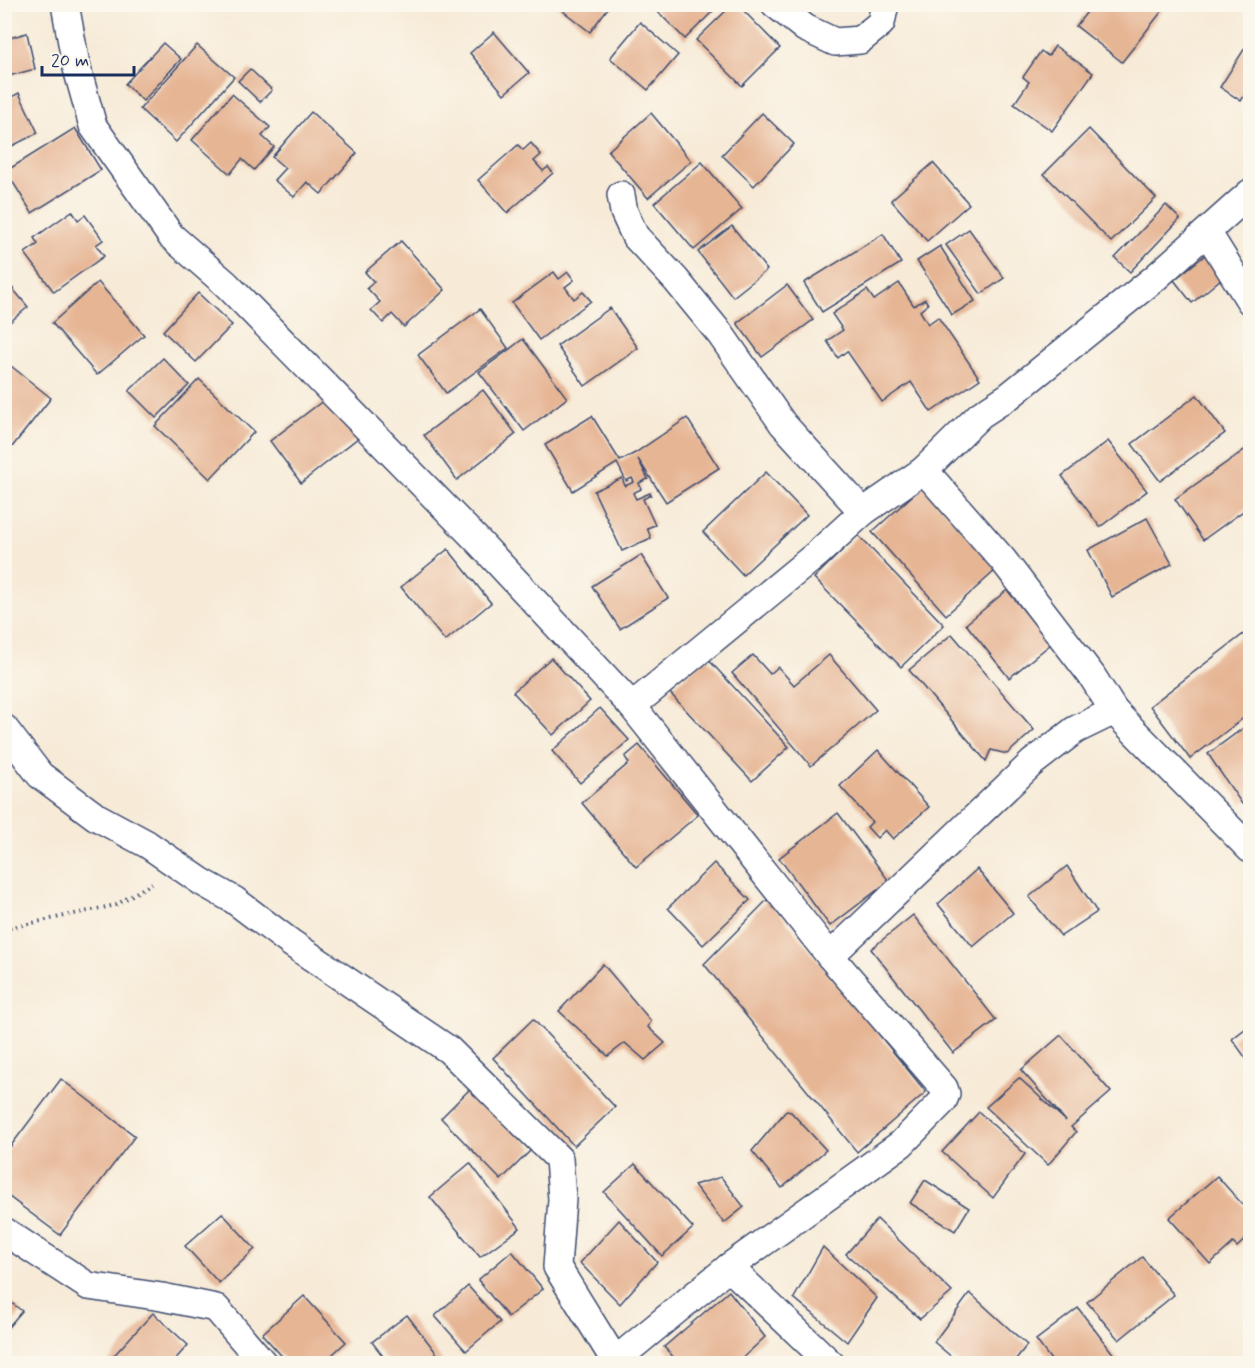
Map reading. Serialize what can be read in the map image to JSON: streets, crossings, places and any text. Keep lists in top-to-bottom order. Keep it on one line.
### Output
{"scale_bar":"20 m"}
